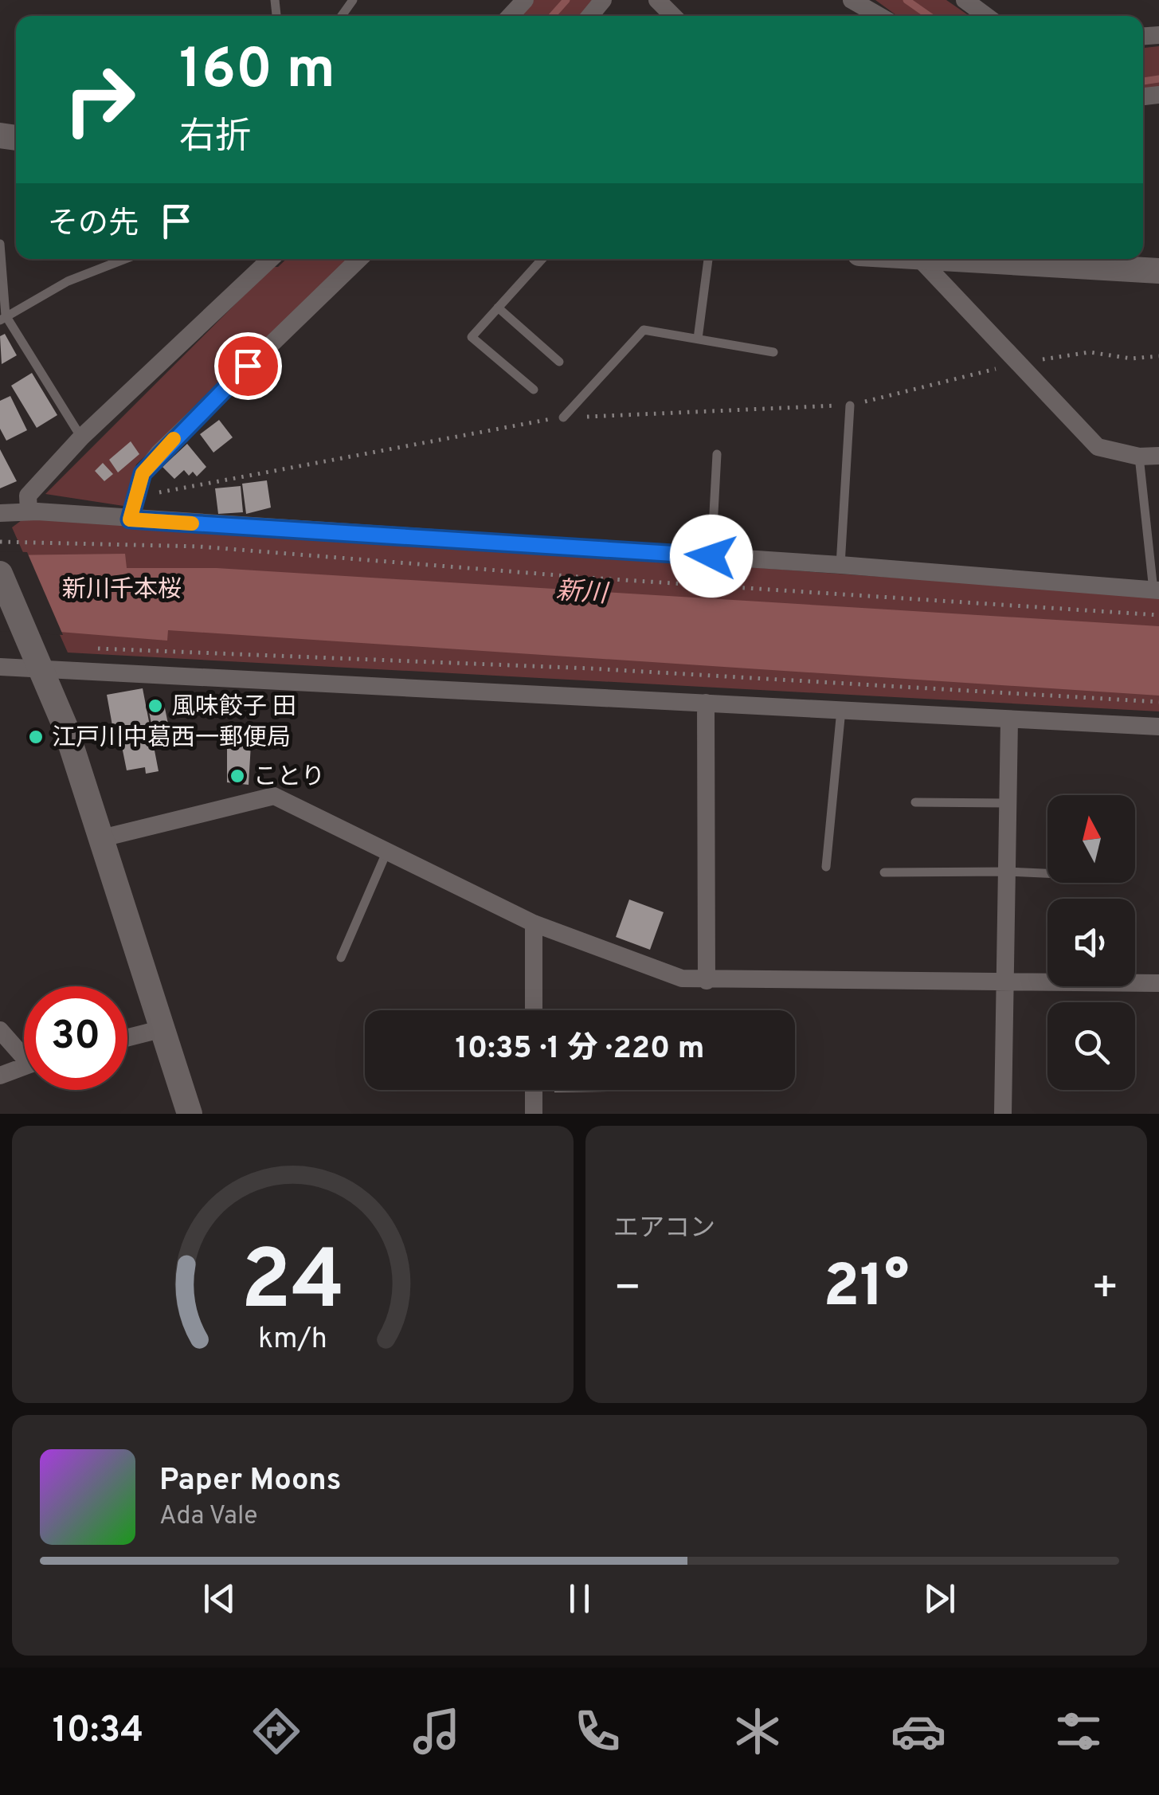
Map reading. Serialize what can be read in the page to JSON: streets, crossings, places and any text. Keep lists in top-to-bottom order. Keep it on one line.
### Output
{"water":["新川"],"parks":["新川千本桜"],"places":["風味餃子 田","江戸川中葛西一郵便局","ことり"],"north":"top","page":{"turn":["160 m","右折"],"then":"その先","limit":"30","trip":"10:35 · 1 分 · 220 m","tile":"エアコン","heat":["−","21°","+"],"song":["Paper Moons","Ada Vale"],"tabs":"10:34","gauge":["24","km/h"]}}
